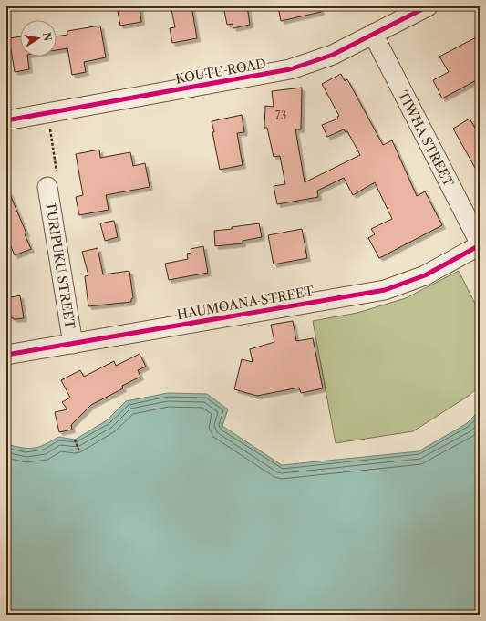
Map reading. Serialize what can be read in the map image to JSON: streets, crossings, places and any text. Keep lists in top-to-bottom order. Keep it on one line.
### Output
{"streets":{"street":["KOUTU ROAD","TIWHA STREET","TURIPUKU STREET","HAUMOANA STREET"]},"crossings":[["KOUTU ROAD","TIWHA STREET"],["TURIPUKU STREET","HAUMOANA STREET"]],"house_numbers":["73"],"north":"right"}
